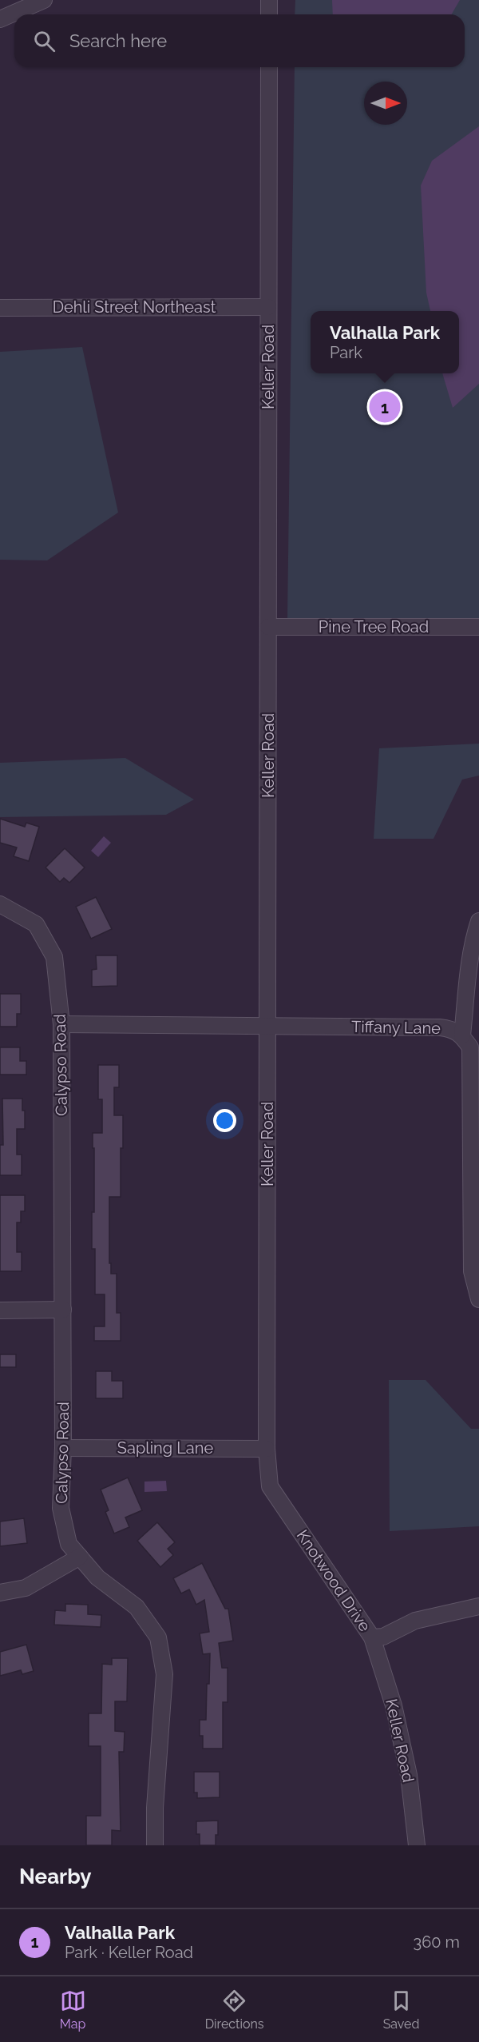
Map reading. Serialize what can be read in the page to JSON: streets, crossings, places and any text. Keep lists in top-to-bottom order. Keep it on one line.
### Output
{"streets":{"street":["Dehli Street Northeast","Keller Road","Pine Tree Road","Tiffany Lane","Calypso Road","Sapling Lane","Knotwood Drive"]},"crossings":[["Dehli Street Northeast","Keller Road"],["Keller Road","Pine Tree Road"],["Keller Road","Tiffany Lane"],["Keller Road","Sapling Lane"],["Keller Road","Knotwood Drive"],["Tiffany Lane","Calypso Road"],["Calypso Road","Sapling Lane"],["Sapling Lane","Knotwood Drive"]],"north":"right","page":{"search":"Search here","popup":["Valhalla Park","Park"],"pins":"1","heading":"Nearby","list":[{"mark":"1","name":"Valhalla Park","note":"Park · Keller Road","value":"360 m"}],"nav":["Map","Directions","Saved"]}}
